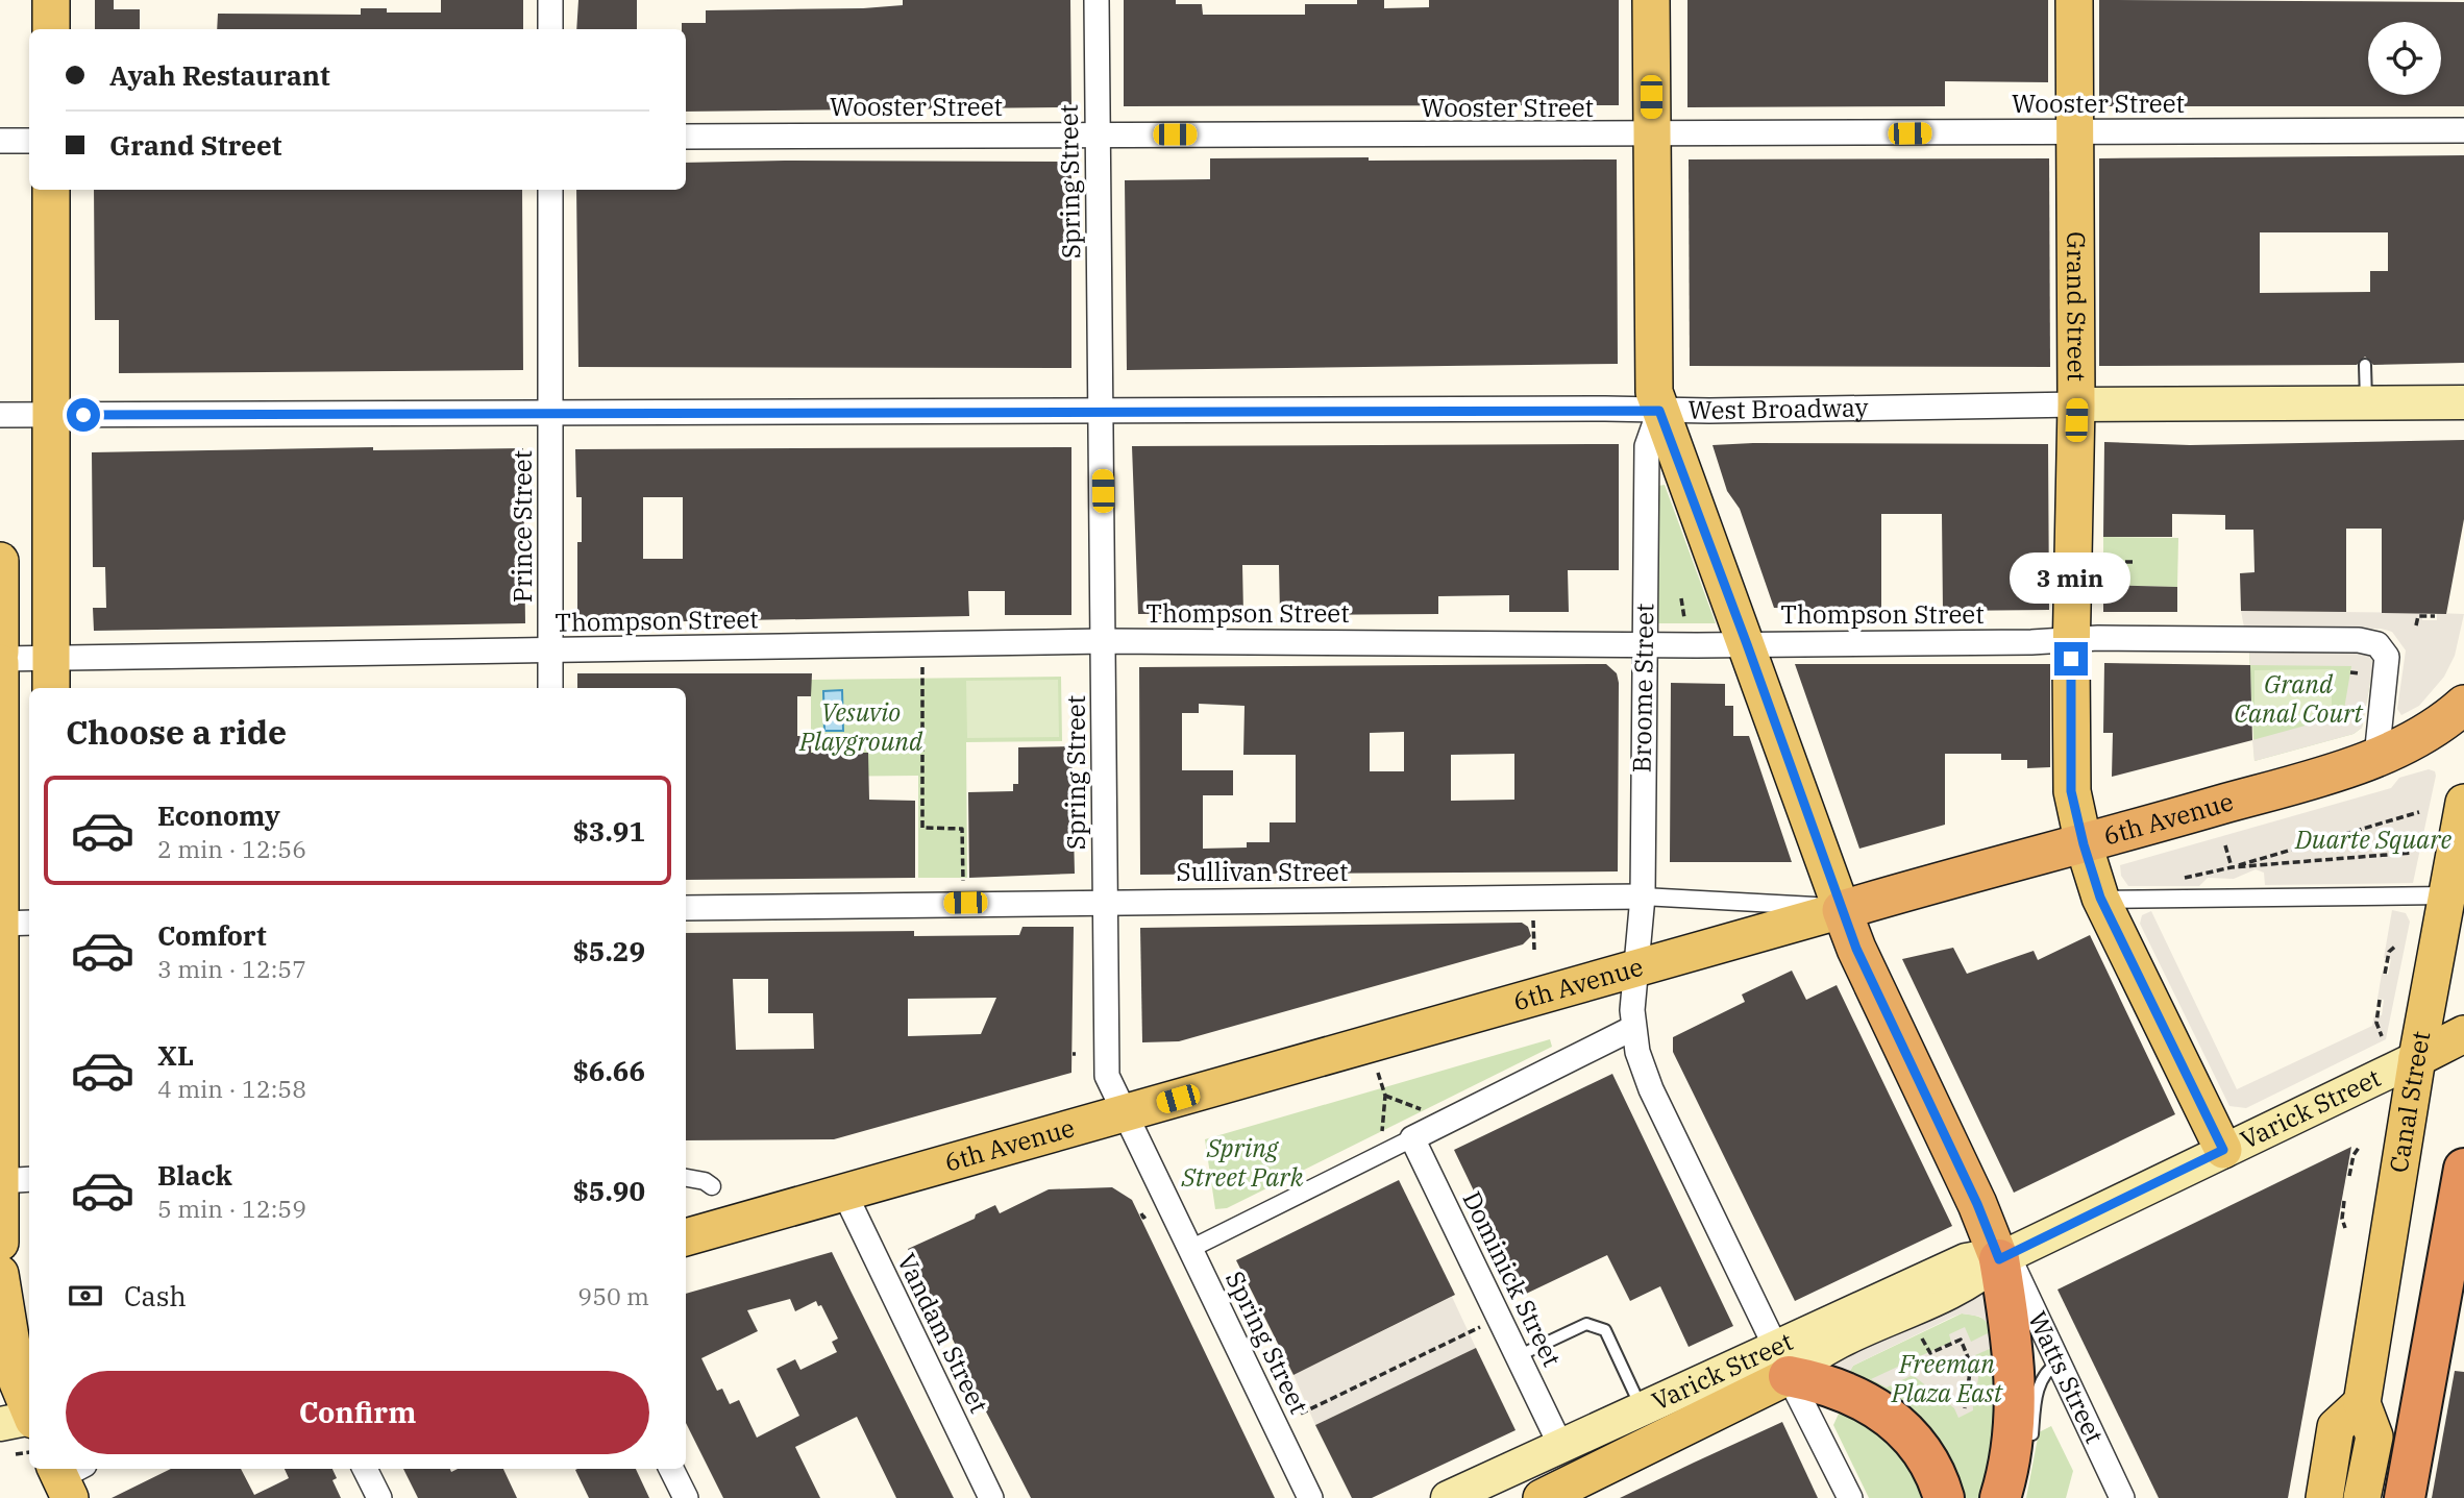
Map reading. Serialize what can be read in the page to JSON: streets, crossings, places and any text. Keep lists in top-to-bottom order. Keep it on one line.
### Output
{"streets":{"highway":["6th Avenue","Watts Street"],"main road":["Grand Street","West Broadway","Canal Street","Varick Street"],"street":["Wooster Street","Spring Street","Prince Street","Thompson Street","Broome Street","Sullivan Street","Dominick Street","Vandam Street"]},"crossings":[["Wooster Street","Spring Street"],["Wooster Street","Grand Street"],["Spring Street","West Broadway"],["Spring Street","Thompson Street"],["Spring Street","6th Avenue"],["Spring Street","Sullivan Street"],["Grand Street","West Broadway"],["Grand Street","Thompson Street"],["Grand Street","6th Avenue"],["Grand Street","Varick Street"],["West Broadway","Prince Street"],["West Broadway","Broome Street"],["West Broadway","Watts Street"],["Prince Street","Thompson Street"],["Thompson Street","Broome Street"],["Thompson Street","6th Avenue"],["Thompson Street","Watts Street"],["Broome Street","6th Avenue"],["Broome Street","Sullivan Street"],["Broome Street","Varick Street"],["Broome Street","Watts Street"],["6th Avenue","Sullivan Street"],["6th Avenue","Vandam Street"],["6th Avenue","Watts Street"],["Sullivan Street","Watts Street"],["Canal Street","Varick Street"],["Varick Street","Dominick Street"],["Varick Street","Watts Street"]],"parks":["Grand Canal Court","Vesuvio Playground","Duarte Square","Spring Street Park","Freeman Plaza East"],"page":{"banner":["Ayah Restaurant","Grand Street"],"bubble":"3 min","heading":"Choose a ride","list":[{"name":"Economy","note":"2 min · 12:56","value":"$3.91"},{"name":"Comfort","note":"3 min · 12:57","value":"$5.29"},{"name":"XL","note":"4 min · 12:58","value":"$6.66"},{"name":"Black","note":"5 min · 12:59","value":"$5.90"}],"pay":["Cash","950 m"],"buttons":"Confirm"}}
